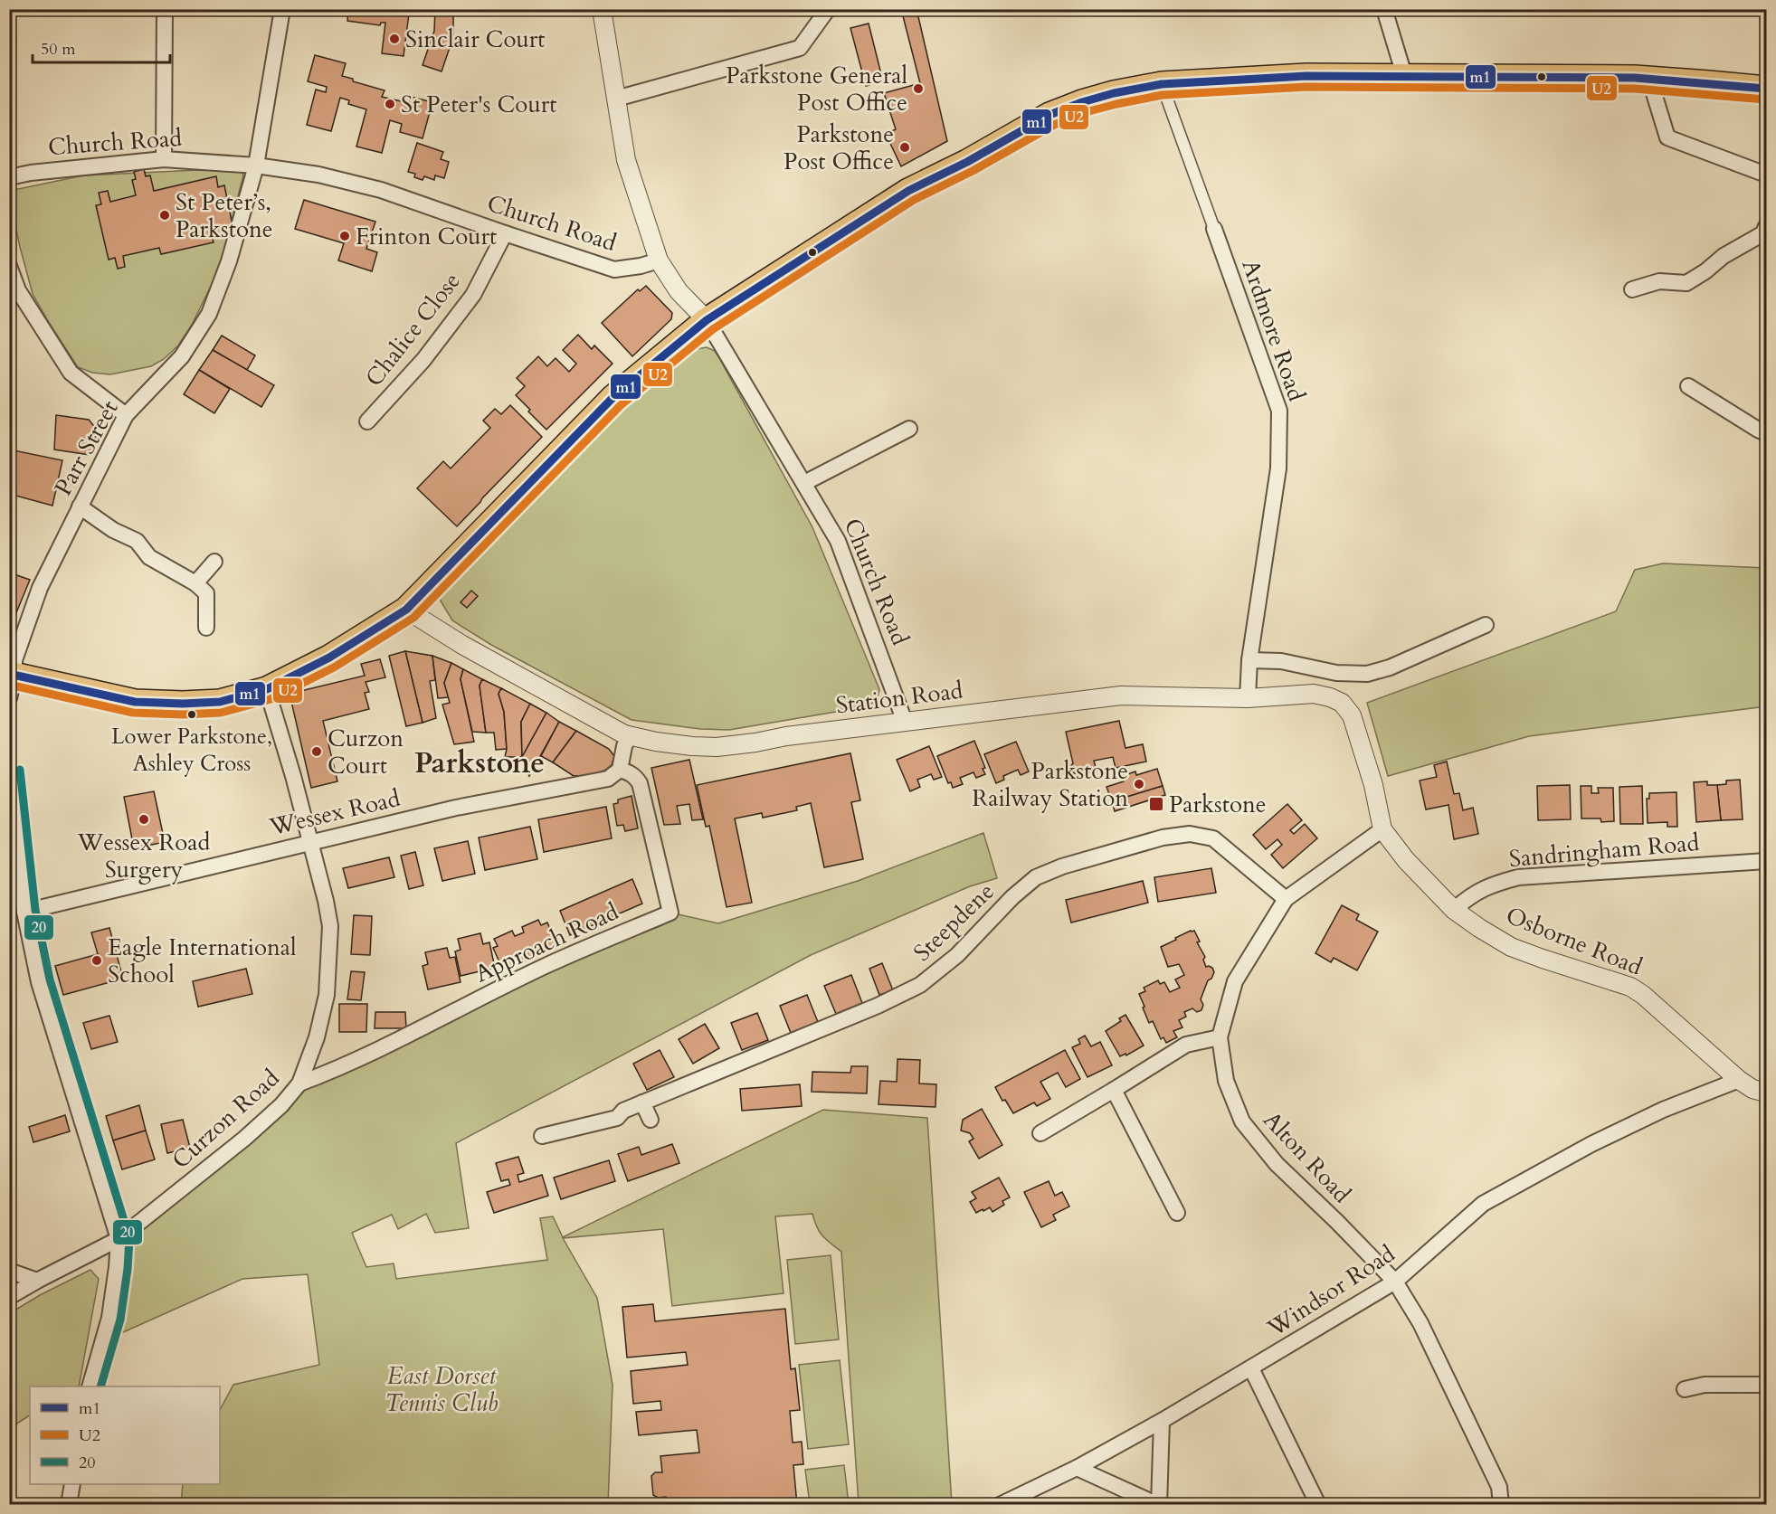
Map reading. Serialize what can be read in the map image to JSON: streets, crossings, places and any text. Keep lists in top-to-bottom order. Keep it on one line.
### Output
{"streets":{"street":["Church Road","Chalice Close","Ardmore Road","Parr Street","Station Road","Wessex Road","Sandringham Road","Steepdene","Osborne Road","Approach Road","Curzon Road","Alton Road","Windsor Road"]},"crossings":[["Church Road","Chalice Close"],["Church Road","Parr Street"],["Church Road","Station Road"],["Ardmore Road","Station Road"],["Station Road","Osborne Road"],["Wessex Road","Approach Road"],["Wessex Road","Curzon Road"],["Sandringham Road","Osborne Road"],["Steepdene","Alton Road"],["Osborne Road","Alton Road"],["Osborne Road","Windsor Road"],["Approach Road","Curzon Road"],["Alton Road","Windsor Road"]],"districts":["Parkstone"],"parks":["East Dorset Tennis Club"],"places":{"other":["Sinclair Court","Parkstone General Post Office","St Peter's Court","Parkstone Post Office","St Peter’s, Parkstone","Frinton Court","Lower Parkstone, Ashley Cross","Curzon Court","Parkstone Railway Station","Wessex Road Surgery","Eagle International School"],"transit":["Parkstone"]},"lines":["transit line m1","transit line U2","transit line 20"],"legend":["m1","U2","20"],"scale_bar":"50 m"}
